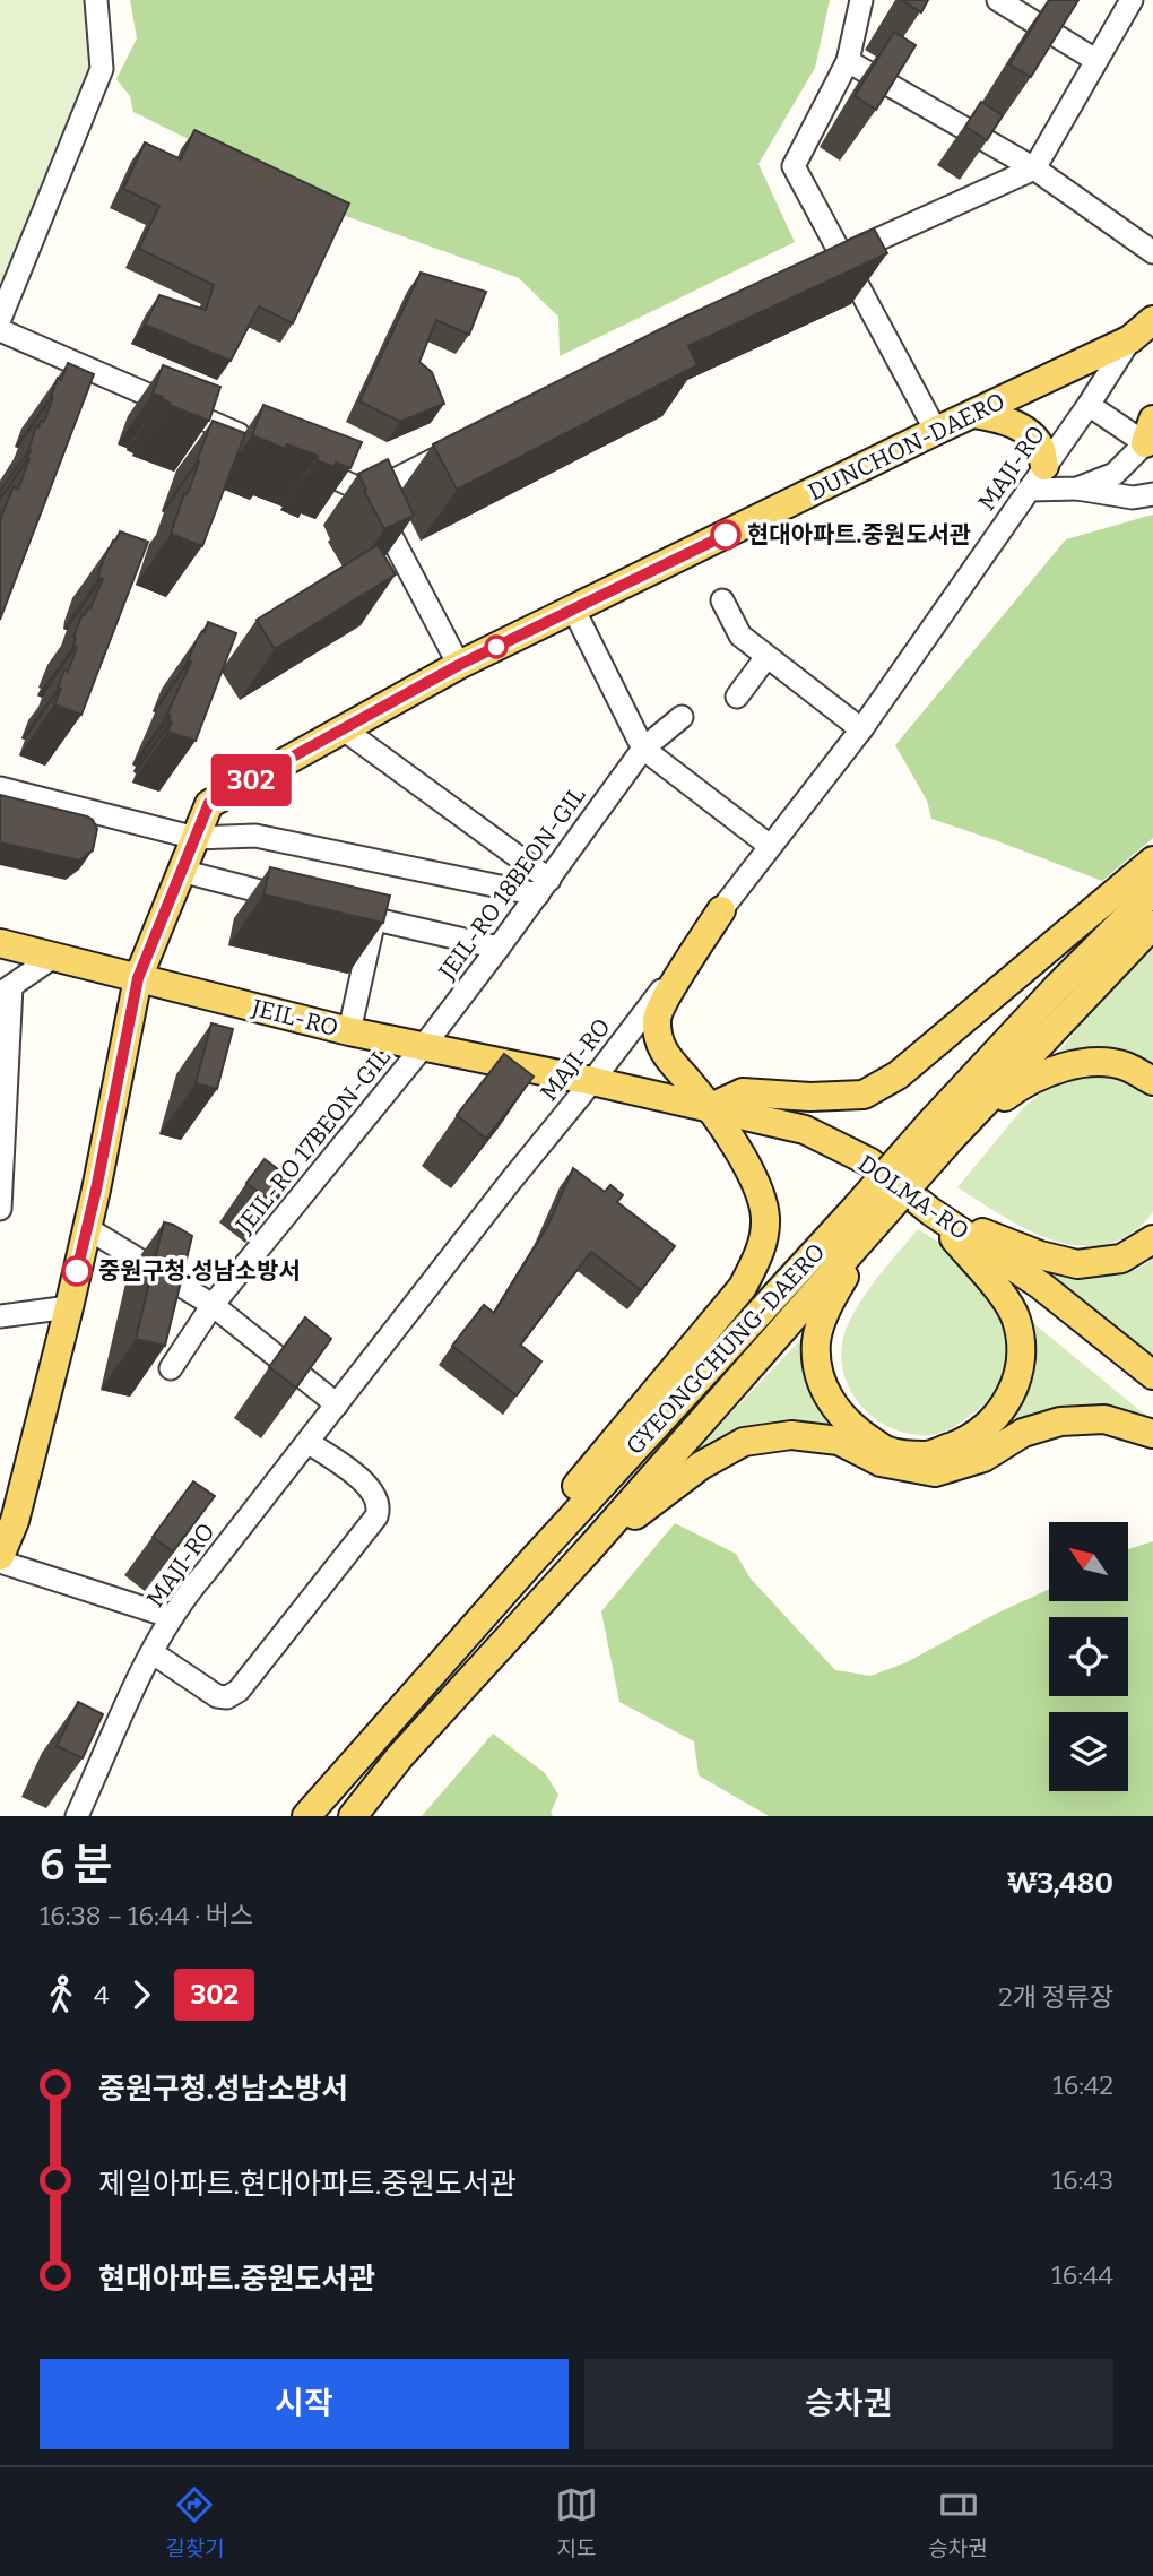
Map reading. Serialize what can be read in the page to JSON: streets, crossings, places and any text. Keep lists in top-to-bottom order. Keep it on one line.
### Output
{"streets":{"main road":["DUNCHON-DAERO","JEIL-RO","DOLMA-RO","GYEONGCHUNG-DAERO"],"street":["MAJI-RO","JEIL-RO 18BEON-GIL","JEIL-RO 17BEON-GIL"]},"crossings":[["DUNCHON-DAERO","MAJI-RO"],["DUNCHON-DAERO","JEIL-RO"],["MAJI-RO","JEIL-RO"],["MAJI-RO","DOLMA-RO"],["JEIL-RO 18BEON-GIL","JEIL-RO"],["JEIL-RO 18BEON-GIL","JEIL-RO 17BEON-GIL"],["JEIL-RO","JEIL-RO 17BEON-GIL"],["JEIL-RO","DOLMA-RO"]],"places":["현대아파트.중원도서관","중원구청.성남소방서"],"lines":["bus line 302"],"north":"top left","page":{"on_map":"302","heading":["6 분","16:38 – 16:44 · 버스","₩3,480"],"legs":["4","302","2개 정류장"],"list":[{"name":"중원구청.성남소방서","value":"16:42"},{"name":"제일아파트.현대아파트.중원도서관","value":"16:43"},{"name":"현대아파트.중원도서관","value":"16:44"}],"buttons":["시작","승차권"],"tabs":["길찾기","지도","승차권"]}}
